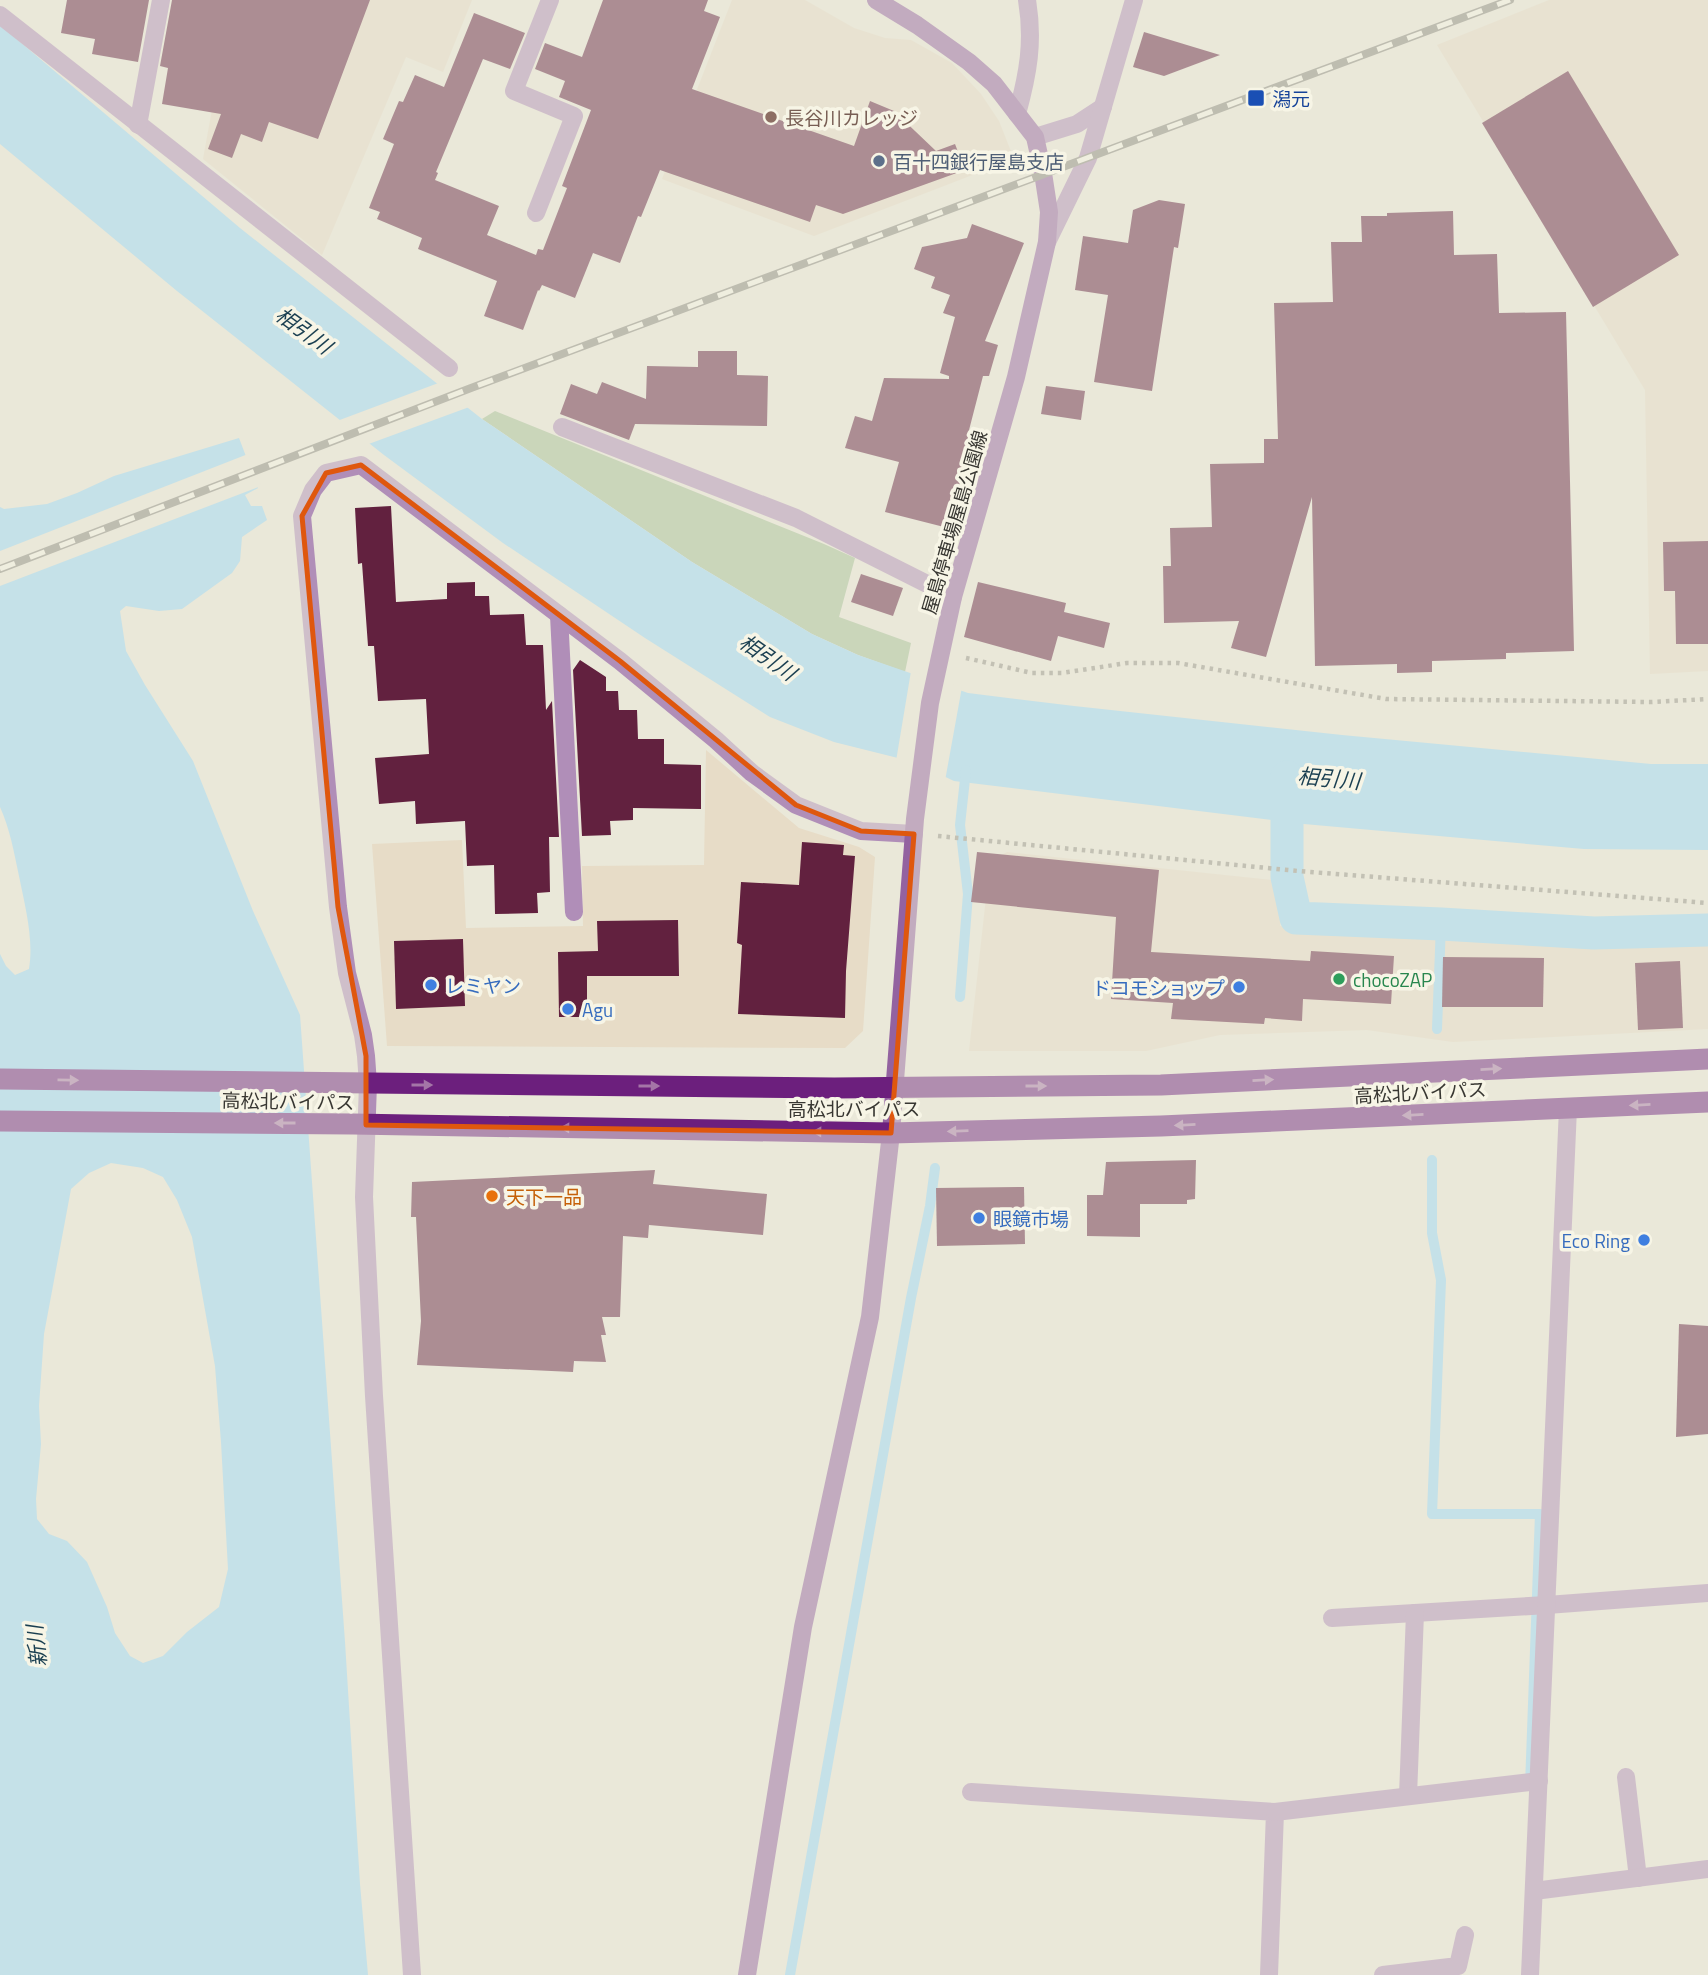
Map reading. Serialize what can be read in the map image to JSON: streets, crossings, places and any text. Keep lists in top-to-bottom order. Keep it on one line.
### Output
{"streets":{"highway":["高松北バイパス"],"main road":["屋島停車場屋島公園線"]},"crossings":[["屋島停車場屋島公園線","高松北バイパス"]],"water":["相引川","新川"],"places":{"transit":["潟元"],"other":["長谷川カレッジ","百十四銀行屋島支店","chocoZAP","レミヤン","ドコモショップ","Agu","天下一品","眼鏡市場","Eco Ring"]}}
